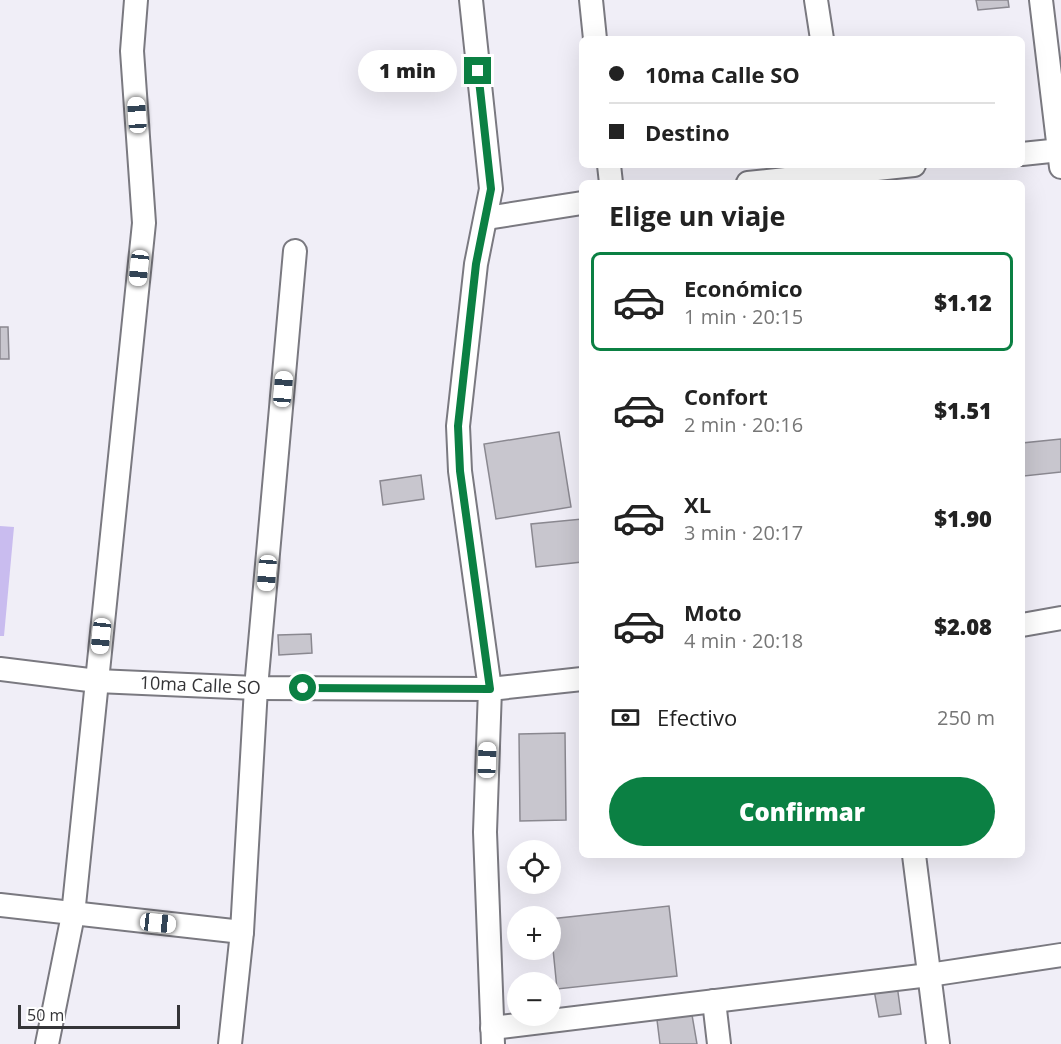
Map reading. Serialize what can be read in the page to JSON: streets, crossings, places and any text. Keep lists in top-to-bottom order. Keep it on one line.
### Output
{"streets":{"street":["10ma Calle SO"]},"scale_bar":"50 m","page":{"banner":["10ma Calle SO","Destino"],"bubble":"1 min","heading":"Elige un viaje","list":[{"name":"Económico","note":"1 min · 20:15","value":"$1.12"},{"name":"Confort","note":"2 min · 20:16","value":"$1.51"},{"name":"XL","note":"3 min · 20:17","value":"$1.90"},{"name":"Moto","note":"4 min · 20:18","value":"$2.08"}],"pay":["Efectivo","250 m"],"buttons":"Confirmar","map_buttons":["+","−"],"scale":"50 m"}}
